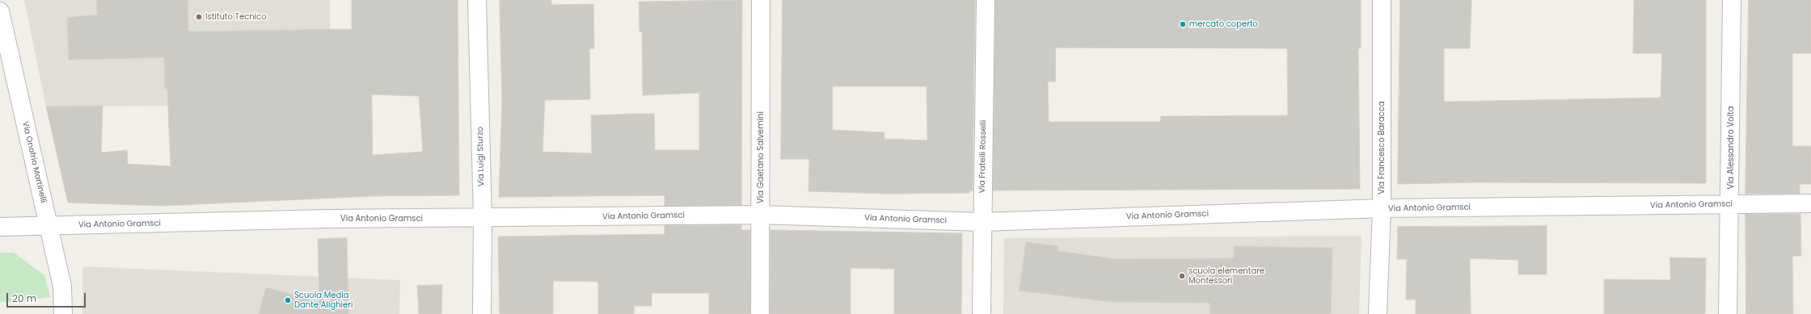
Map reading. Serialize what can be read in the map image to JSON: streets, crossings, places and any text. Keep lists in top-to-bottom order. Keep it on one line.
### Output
{"streets":{"street":["Via Francesco Baracca","Via Alessandro Volta","Via Luigi Sturzo","Via Fratelli Rosselli","Via Gaetano Salvemini","Via Onofrio Martinelli","Via Antonio Gramsci"]},"crossings":[["Via Francesco Baracca","Via Antonio Gramsci"],["Via Alessandro Volta","Via Antonio Gramsci"],["Via Luigi Sturzo","Via Antonio Gramsci"],["Via Fratelli Rosselli","Via Antonio Gramsci"],["Via Gaetano Salvemini","Via Antonio Gramsci"],["Via Onofrio Martinelli","Via Antonio Gramsci"]],"places":["Istituto Tecnico","mercato coperto","scuola elementare Montessori","Scuola Media Dante Alighieri"],"scale_bar":"20 m"}
